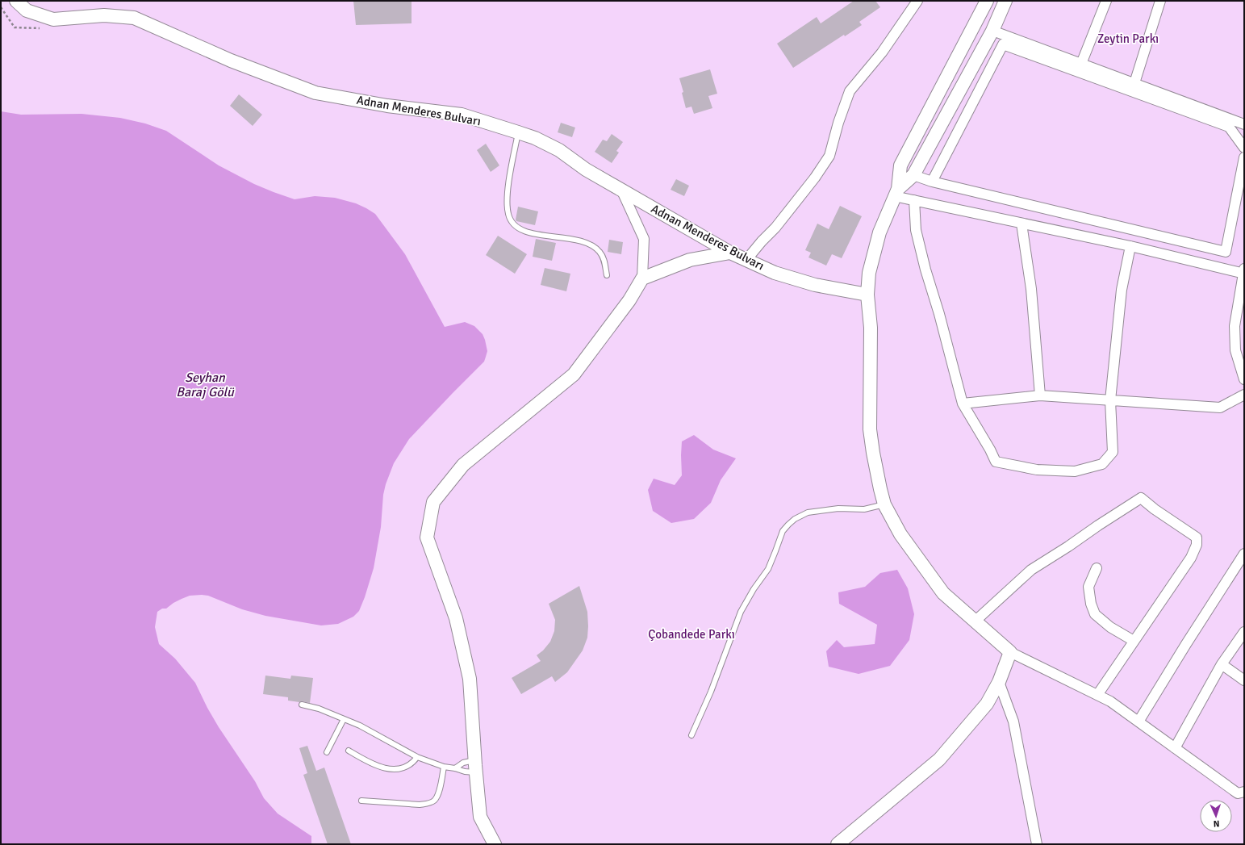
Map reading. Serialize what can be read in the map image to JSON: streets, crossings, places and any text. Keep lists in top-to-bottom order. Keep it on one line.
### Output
{"streets":{"main road":["Adnan Menderes Bulvarı"]},"water":["Seyhan Baraj Gölü"],"parks":["Zeytin Parkı","Çobandede Parkı"],"north":"bottom"}
